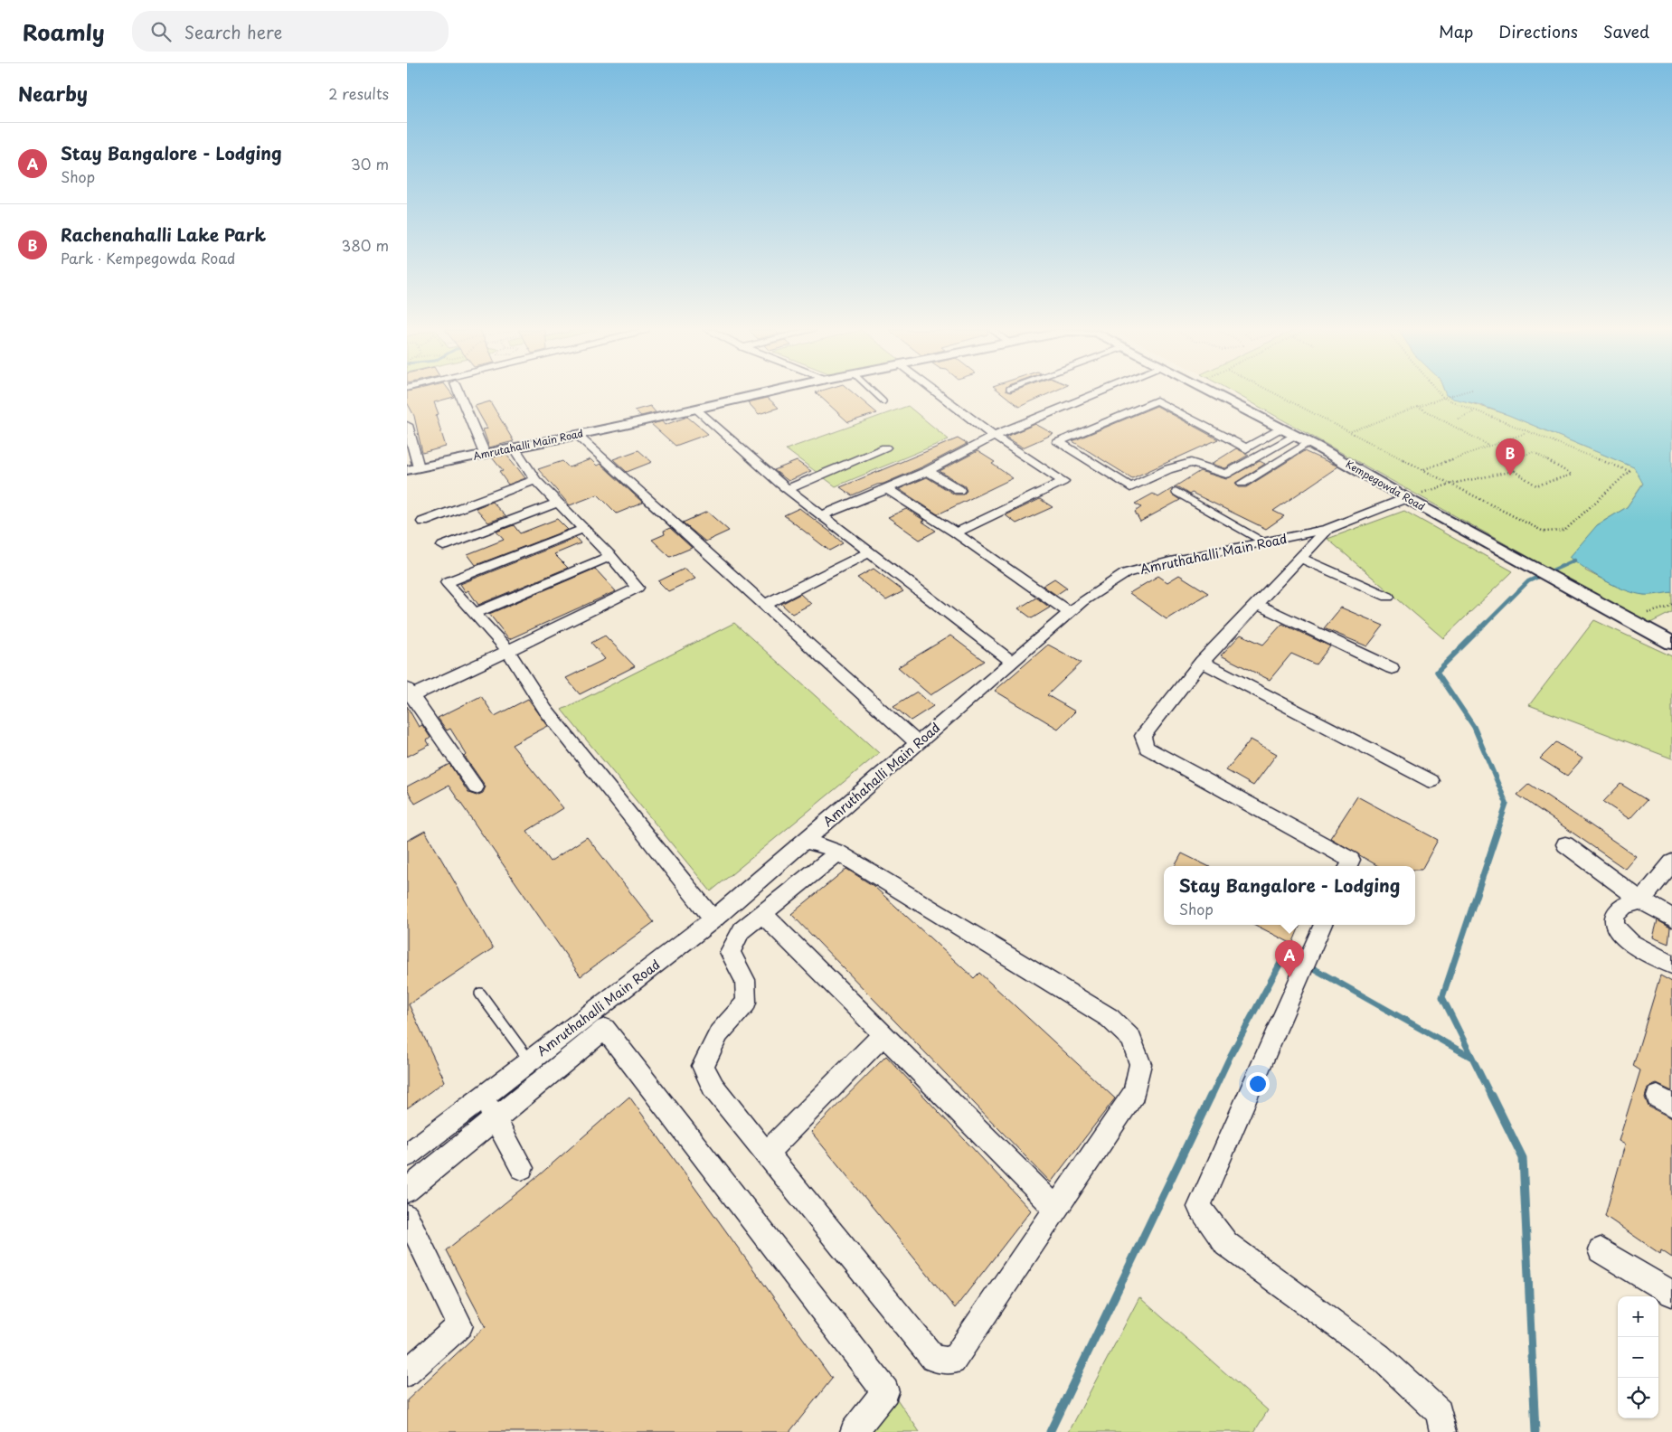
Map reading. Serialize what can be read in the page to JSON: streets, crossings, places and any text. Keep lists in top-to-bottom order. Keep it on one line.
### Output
{"streets":{"street":["Amrutahalli Main Road","Kempegowda Road","Amruthahalli Main Road"]},"crossings":[["Kempegowda Road","Amruthahalli Main Road"]],"page":{"header":"Roamly","search":"Search here","nav":["Map","Directions","Saved"],"heading":["Nearby","2 results"],"list":[{"mark":"A","name":"Stay Bangalore - Lodging","note":"Shop","value":"30 m"},{"mark":"B","name":"Rachenahalli Lake Park","note":"Park · Kempegowda Road","value":"380 m"}],"pins":["B","A"],"popup":["Stay Bangalore - Lodging","Shop"],"map_buttons":["+","−"]}}
